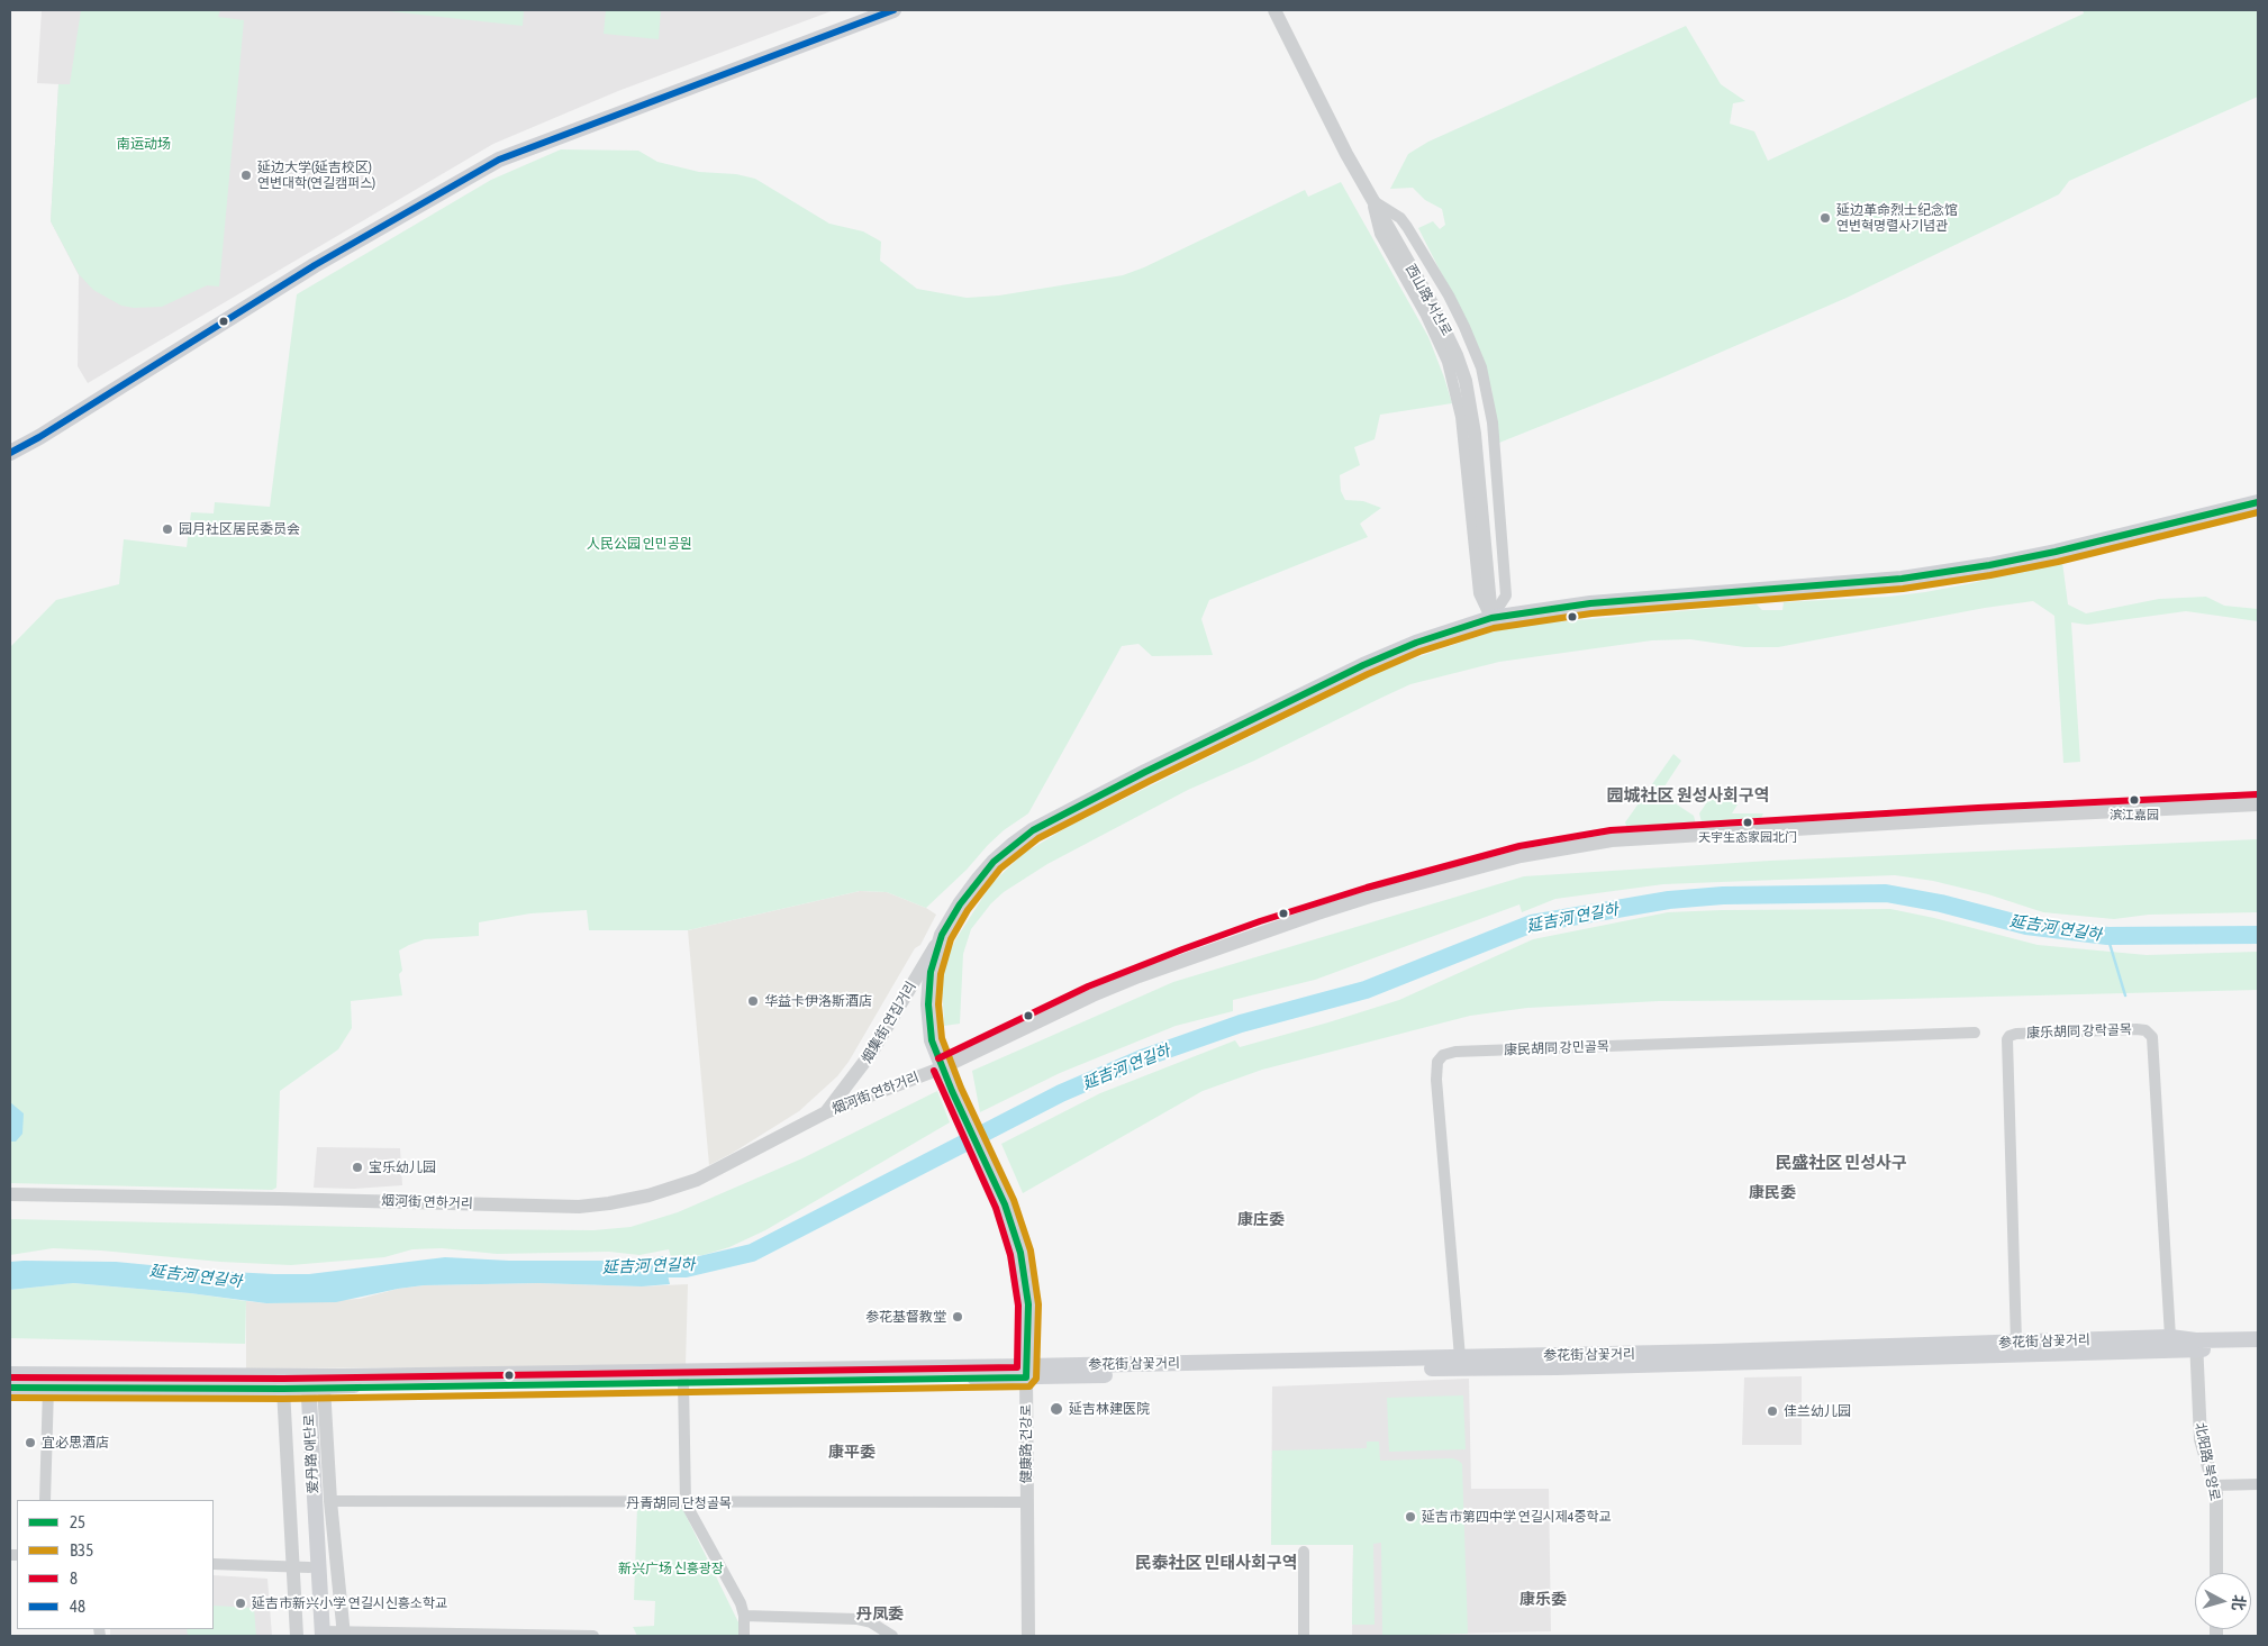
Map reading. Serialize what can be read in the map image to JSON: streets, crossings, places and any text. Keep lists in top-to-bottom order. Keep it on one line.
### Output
{"streets":{"main road":["烟集街 연집거리","参花街 삼꽃거리","健康路 건강로","爱丹路 애단로"],"street":["西山路 서산로","康乐胡同 강락골목","康民胡同 강민골목","烟河街 연하거리","北阳路 북양로","丹青胡同 단청골목"]},"crossings":[["西山路 서산로","烟集街 연집거리"],["烟集街 연집거리","烟河街 연하거리"],["烟集街 연집거리","健康路 건강로"],["康乐胡同 강락골목","参花街 삼꽃거리"],["康民胡同 강민골목","参花街 삼꽃거리"],["烟河街 연하거리","健康路 건강로"],["参花街 삼꽃거리","健康路 건강로"],["参花街 삼꽃거리","爱丹路 애단로"],["参花街 삼꽃거리","北阳路 북양로"],["健康路 건강로","丹青胡同 단청골목"],["爱丹路 애단로","丹青胡同 단청골목"]],"districts":["园城社区 원성사회구역","民盛社区 민성사구","康民委","康庄委","康平委","民泰社区 민태사회구역","康乐委","丹凤委"],"water":["延吉河 연길하"],"parks":["南运动场","人民公园 인민공원","新兴广场 신흥광장"],"places":["延边大学(延吉校区) 연변대학(연길캠퍼스)","延边革命烈士纪念馆 연변혁명렬사기념관","园月社区居民委员会","滨江嘉园","天宇生态家园北门","华益卡伊洛斯酒店","宝乐幼儿园","参花基督教堂","延吉林建医院","佳兰幼儿园","宜必思酒店","延吉市第四中学 연길시제4중학교","延吉市新兴小学 연길시신흥소학교"],"lines":["transit line 48","transit line 25","transit line B35","transit line 8"],"legend":["25","B35","8","48"],"north":"right"}
